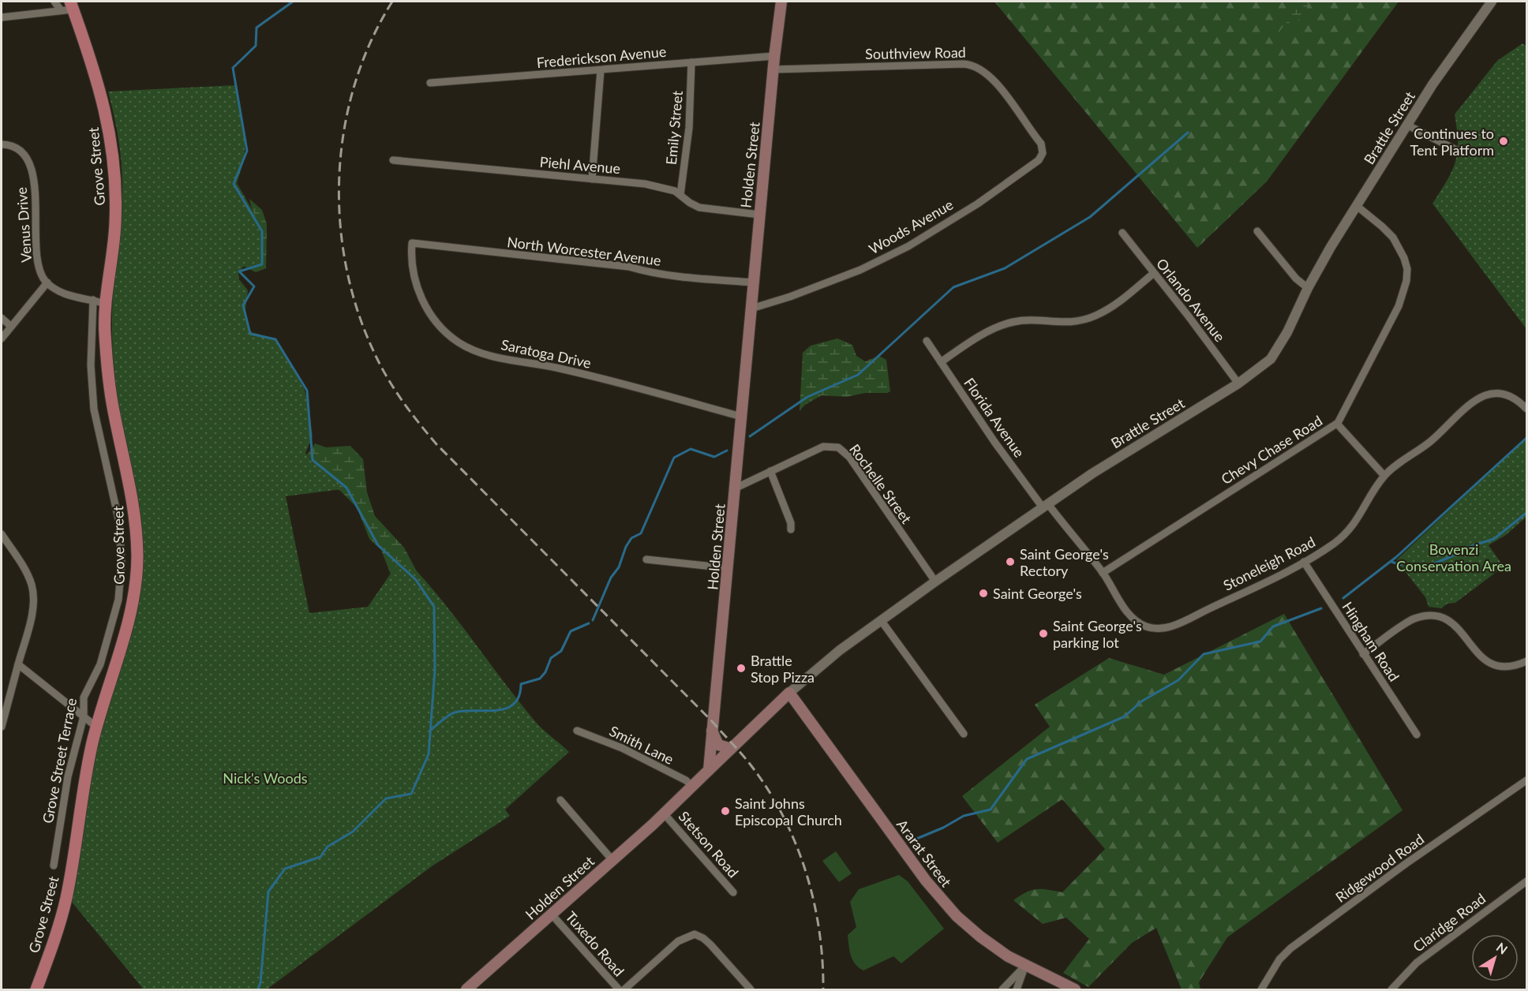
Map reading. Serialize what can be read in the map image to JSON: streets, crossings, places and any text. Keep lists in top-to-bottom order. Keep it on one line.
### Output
{"streets":{"main road":["Brattle Street","Holden Street","Grove Street","Ararat Street"],"street":["Southview Road","Frederickson Avenue","Emily Street","Piehl Avenue","Venus Drive","Woods Avenue","North Worcester Avenue","Orlando Avenue","Saratoga Drive","Florida Avenue","Chevy Chase Road","Rochelle Street","Stoneleigh Road","Hingham Road","Smith Lane","Grove Street Terrace","Stetson Road","Ridgewood Road","Claridge Road","Tuxedo Road"]},"crossings":[["Southview Road","Holden Street"],["Southview Road","Woods Avenue"],["Frederickson Avenue","Emily Street"],["Frederickson Avenue","Holden Street"],["Emily Street","Piehl Avenue"],["Brattle Street","Holden Street"],["Brattle Street","Orlando Avenue"],["Brattle Street","Florida Avenue"],["Brattle Street","Chevy Chase Road"],["Brattle Street","Rochelle Street"],["Brattle Street","Stoneleigh Road"],["Brattle Street","Ararat Street"],["Piehl Avenue","Holden Street"],["Holden Street","Woods Avenue"],["Holden Street","North Worcester Avenue"],["Holden Street","Saratoga Drive"],["Holden Street","Rochelle Street"],["Holden Street","Smith Lane"],["Holden Street","Stetson Road"],["Holden Street","Tuxedo Road"],["North Worcester Avenue","Saratoga Drive"],["Florida Avenue","Stoneleigh Road"],["Chevy Chase Road","Stoneleigh Road"],["Stoneleigh Road","Hingham Road"]],"parks":["Bovenzi Conservation Area","Nick's Woods"],"places":["Continues to Tent Platform","Saint George's Rectory","Saint George's","Saint George's parking lot","Brattle Stop Pizza","Saint Johns Episcopal Church"],"north":"top right"}
